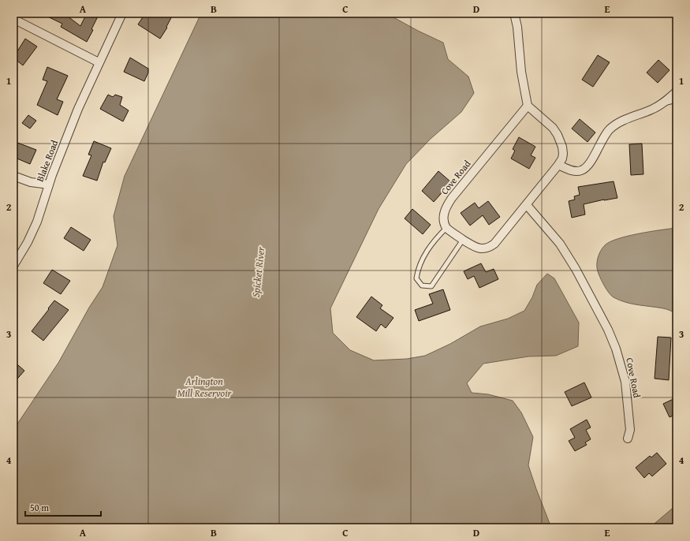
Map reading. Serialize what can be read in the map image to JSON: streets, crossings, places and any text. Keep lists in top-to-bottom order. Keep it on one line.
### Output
{"streets":{"street":["Blake Road","Cove Road"]},"water":["Spicket River","Arlington Mill Reservoir"],"scale_bar":"50 m","grid":{"columns":["A","B","C","D","E"],"rows":["1","2","3","4"]}}
